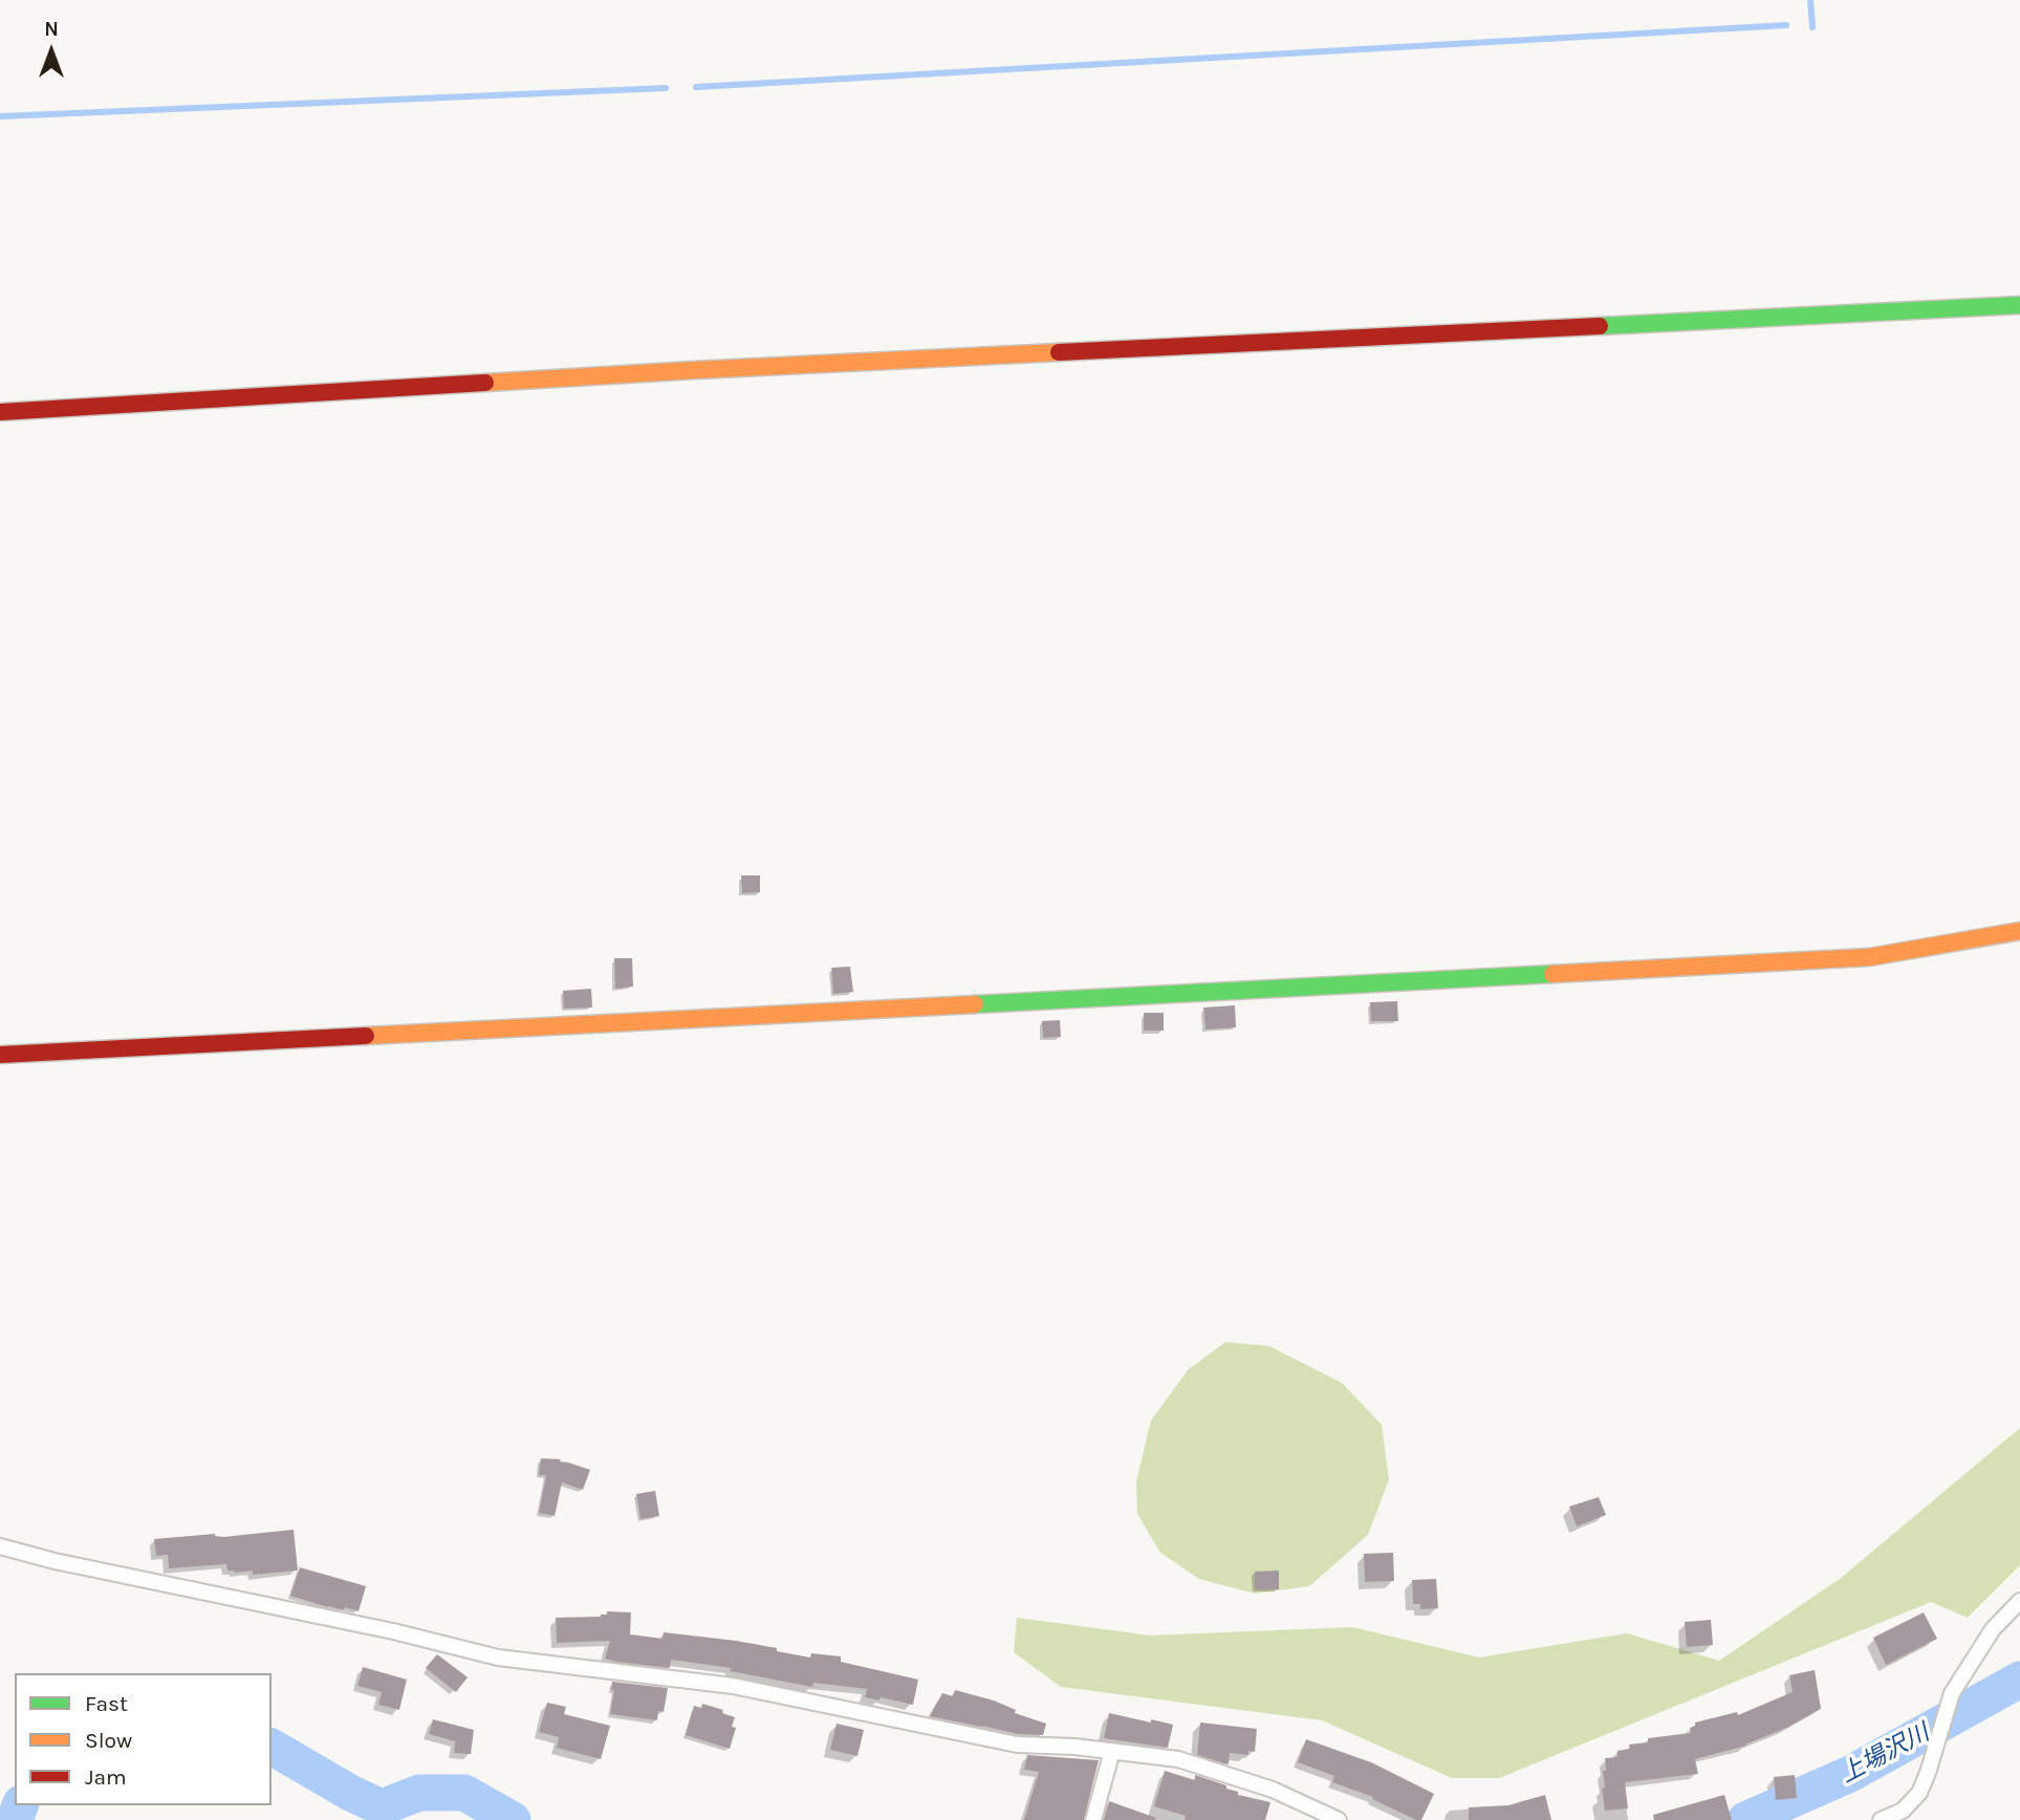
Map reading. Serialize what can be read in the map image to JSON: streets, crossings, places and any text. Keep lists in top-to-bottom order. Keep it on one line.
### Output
{"water":["上場沢川"],"legend":["Fast","Slow","Jam"],"north":"top"}
